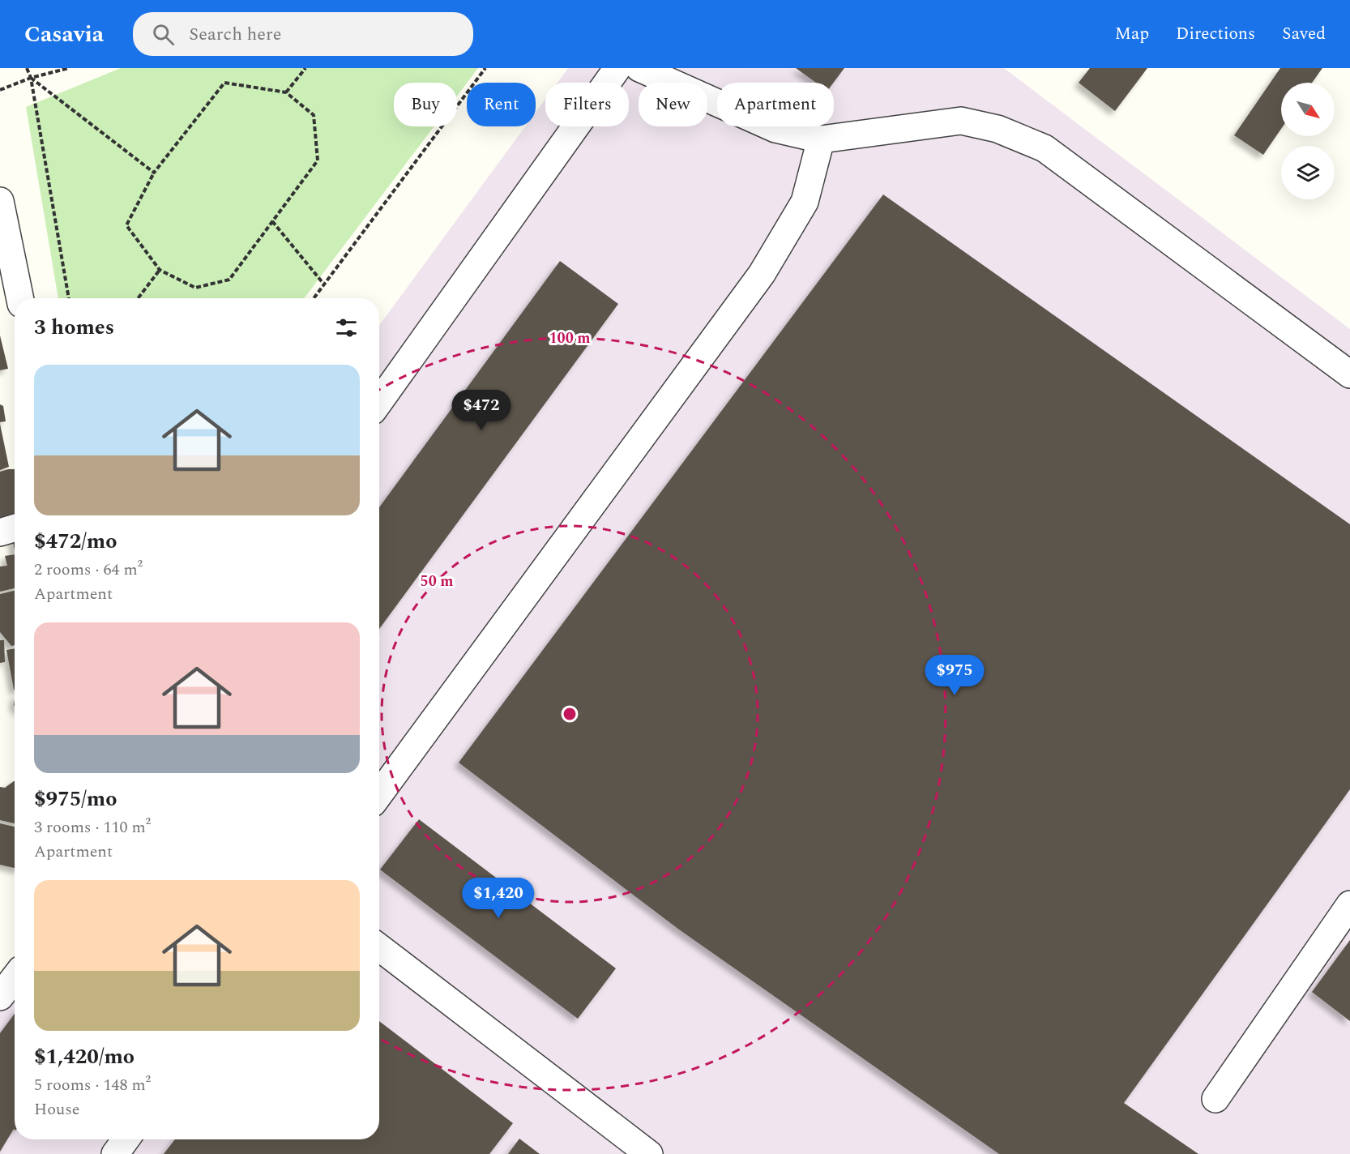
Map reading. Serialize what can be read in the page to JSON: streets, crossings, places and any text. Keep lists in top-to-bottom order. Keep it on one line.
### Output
{"north":"bottom right","page":{"header":"Casavia","search":"Search here","nav":["Map","Directions","Saved"],"chip":["Buy","Rent","Filters","New","Apartment"],"heading":"3 homes","list":[{"name":"$472/mo","note":"2 rooms · 64 m² · Apartment"},{"name":"$975/mo","note":"3 rooms · 110 m² · Apartment"},{"name":"$1,420/mo","note":"5 rooms · 148 m² · House"}],"price":["$472","$975","$1,420"]},"rings":["100 m","50 m"]}
